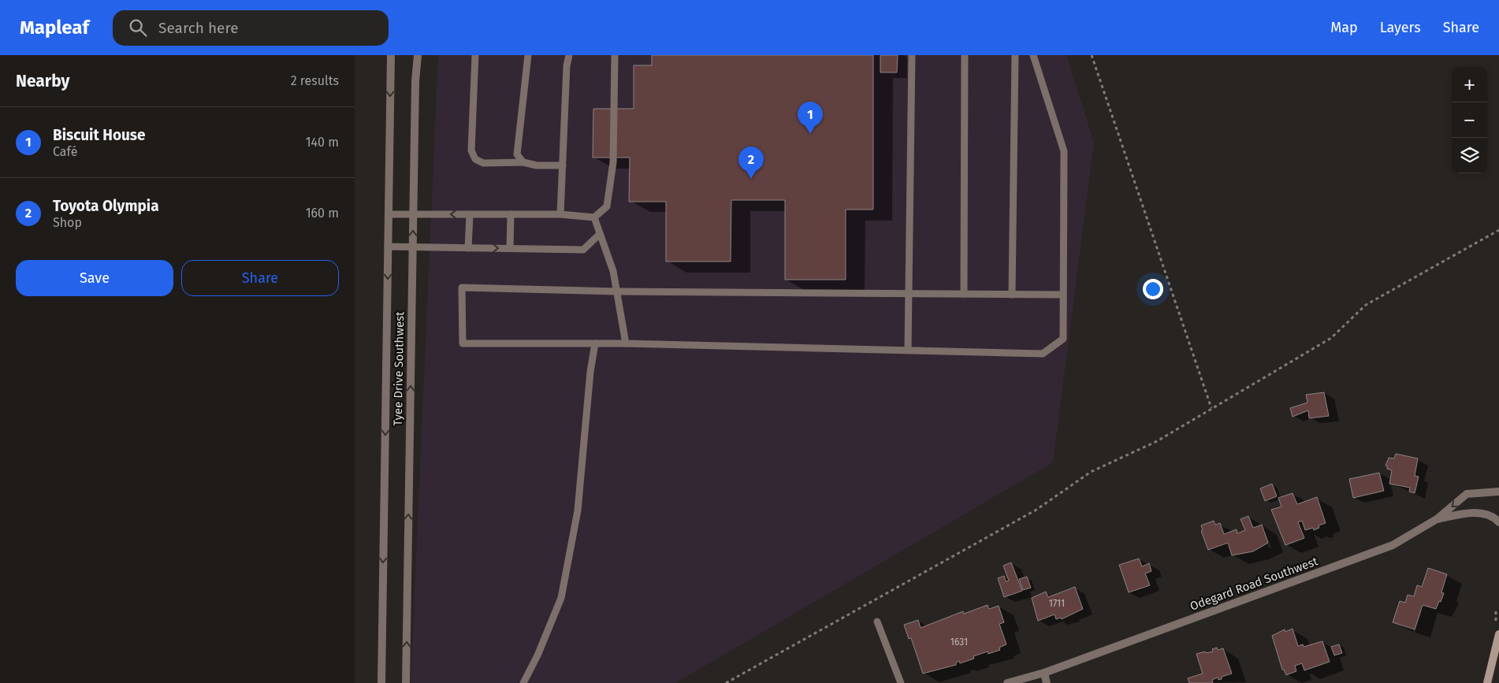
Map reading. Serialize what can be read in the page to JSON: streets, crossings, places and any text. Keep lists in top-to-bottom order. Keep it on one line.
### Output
{"streets":{"street":["Tyee Drive Southwest","Odegard Road Southwest"]},"house_numbers":["1711","1631"],"page":{"header":"Mapleaf","search":"Search here","nav":["Map","Layers","Share"],"heading":["Nearby","2 results"],"map_buttons":["+","−"],"pins":["1","2"],"list":[{"mark":"1","name":"Biscuit House","note":"Café","value":"140 m"},{"mark":"2","name":"Toyota Olympia","note":"Shop","value":"160 m"}],"buttons":["Save","Share"]}}
